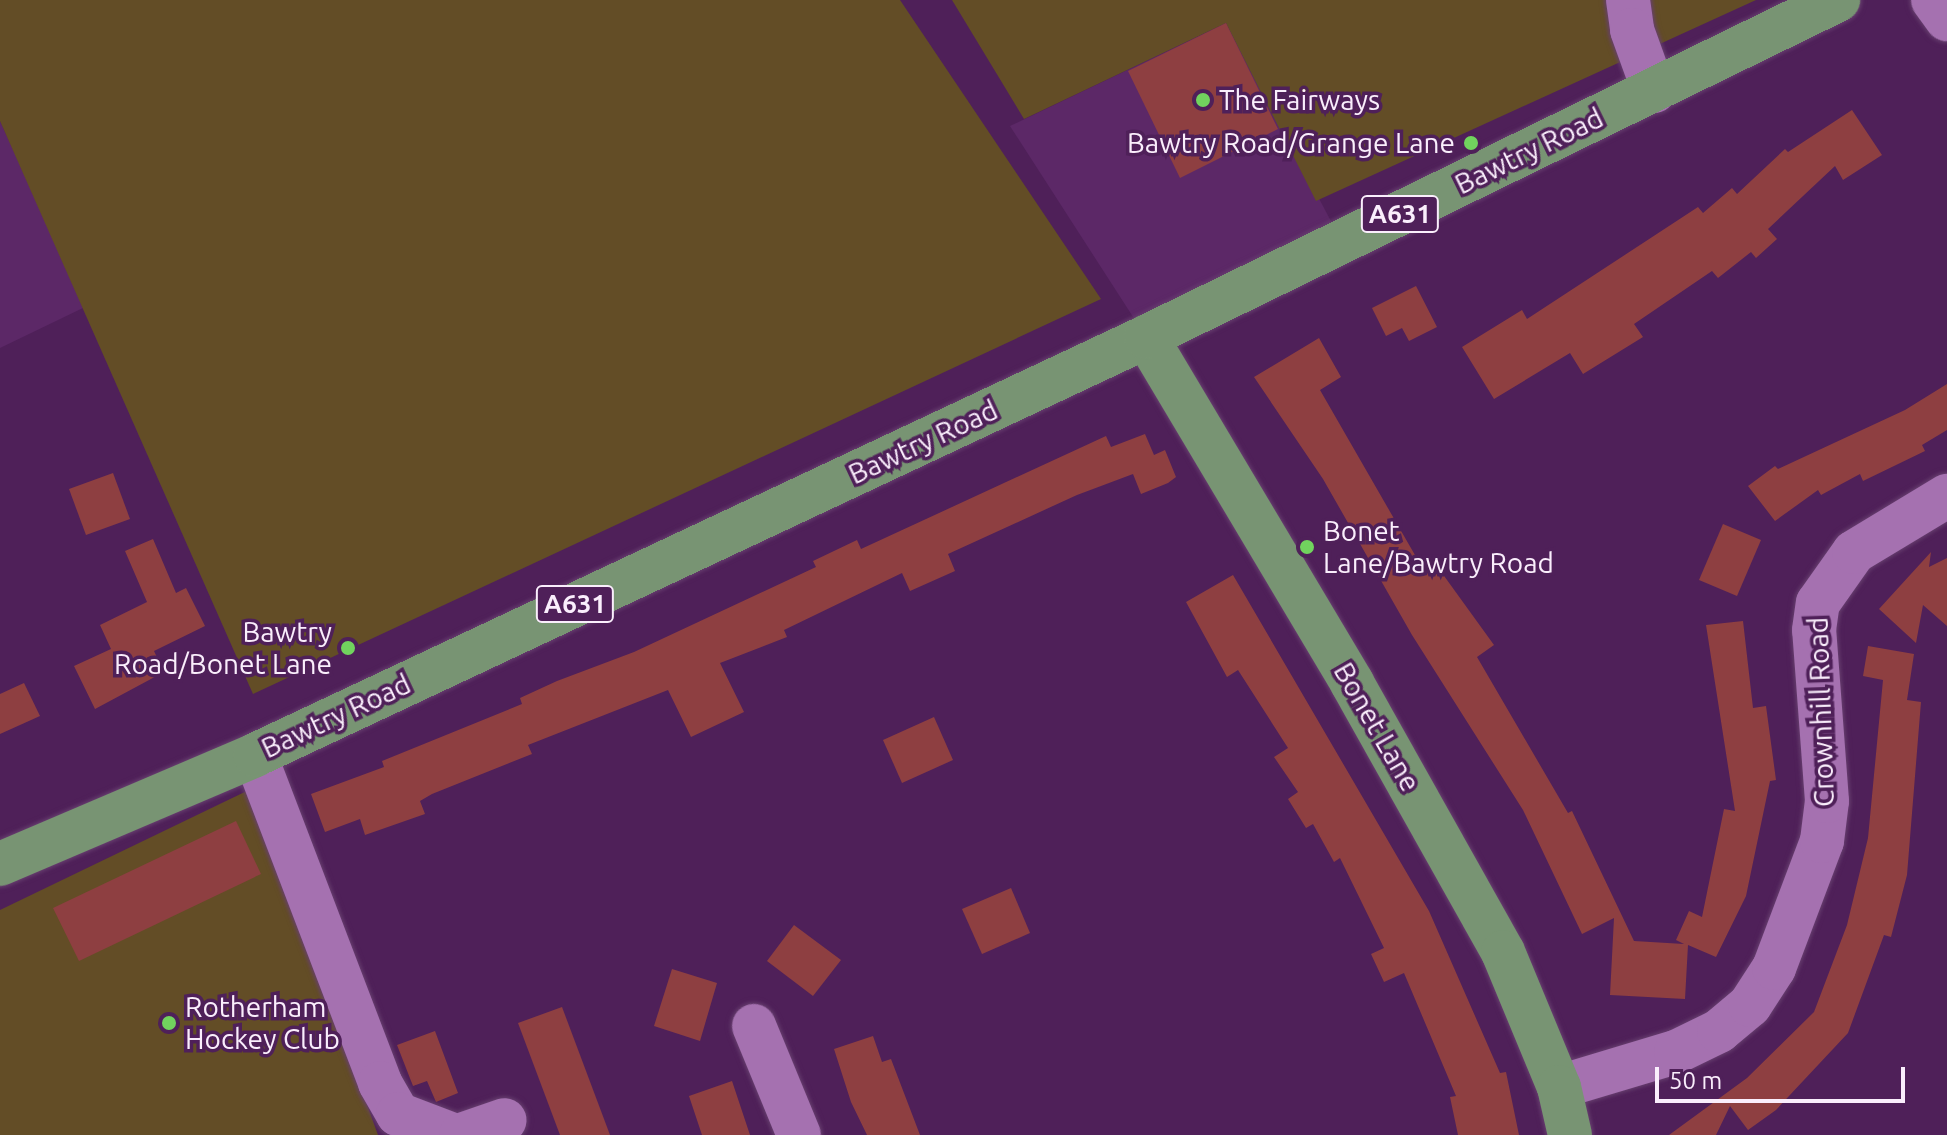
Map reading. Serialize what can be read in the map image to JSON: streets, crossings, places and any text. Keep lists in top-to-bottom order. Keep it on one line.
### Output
{"streets":{"main road":["Bawtry Road","A631","Bonet Lane"],"street":["Crownhill Road"]},"crossings":[["Bawtry Road","Bonet Lane"],["Crownhill Road","Bonet Lane"]],"places":["The Fairways","Bawtry Road/Grange Lane","Bonet Lane/Bawtry Road","Bawtry Road/Bonet Lane","Rotherham Hockey Club"],"scale_bar":"50 m"}
